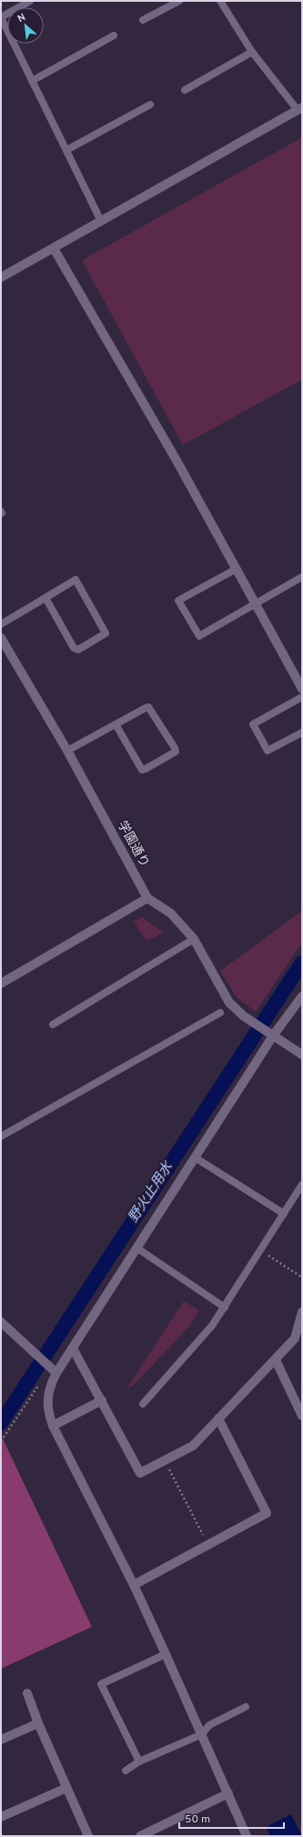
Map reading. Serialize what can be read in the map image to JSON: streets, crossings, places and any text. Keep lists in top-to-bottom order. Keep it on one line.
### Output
{"streets":{"street":["学園通り"]},"water":["野火止用水"],"scale_bar":"50 m","north":"top left"}
